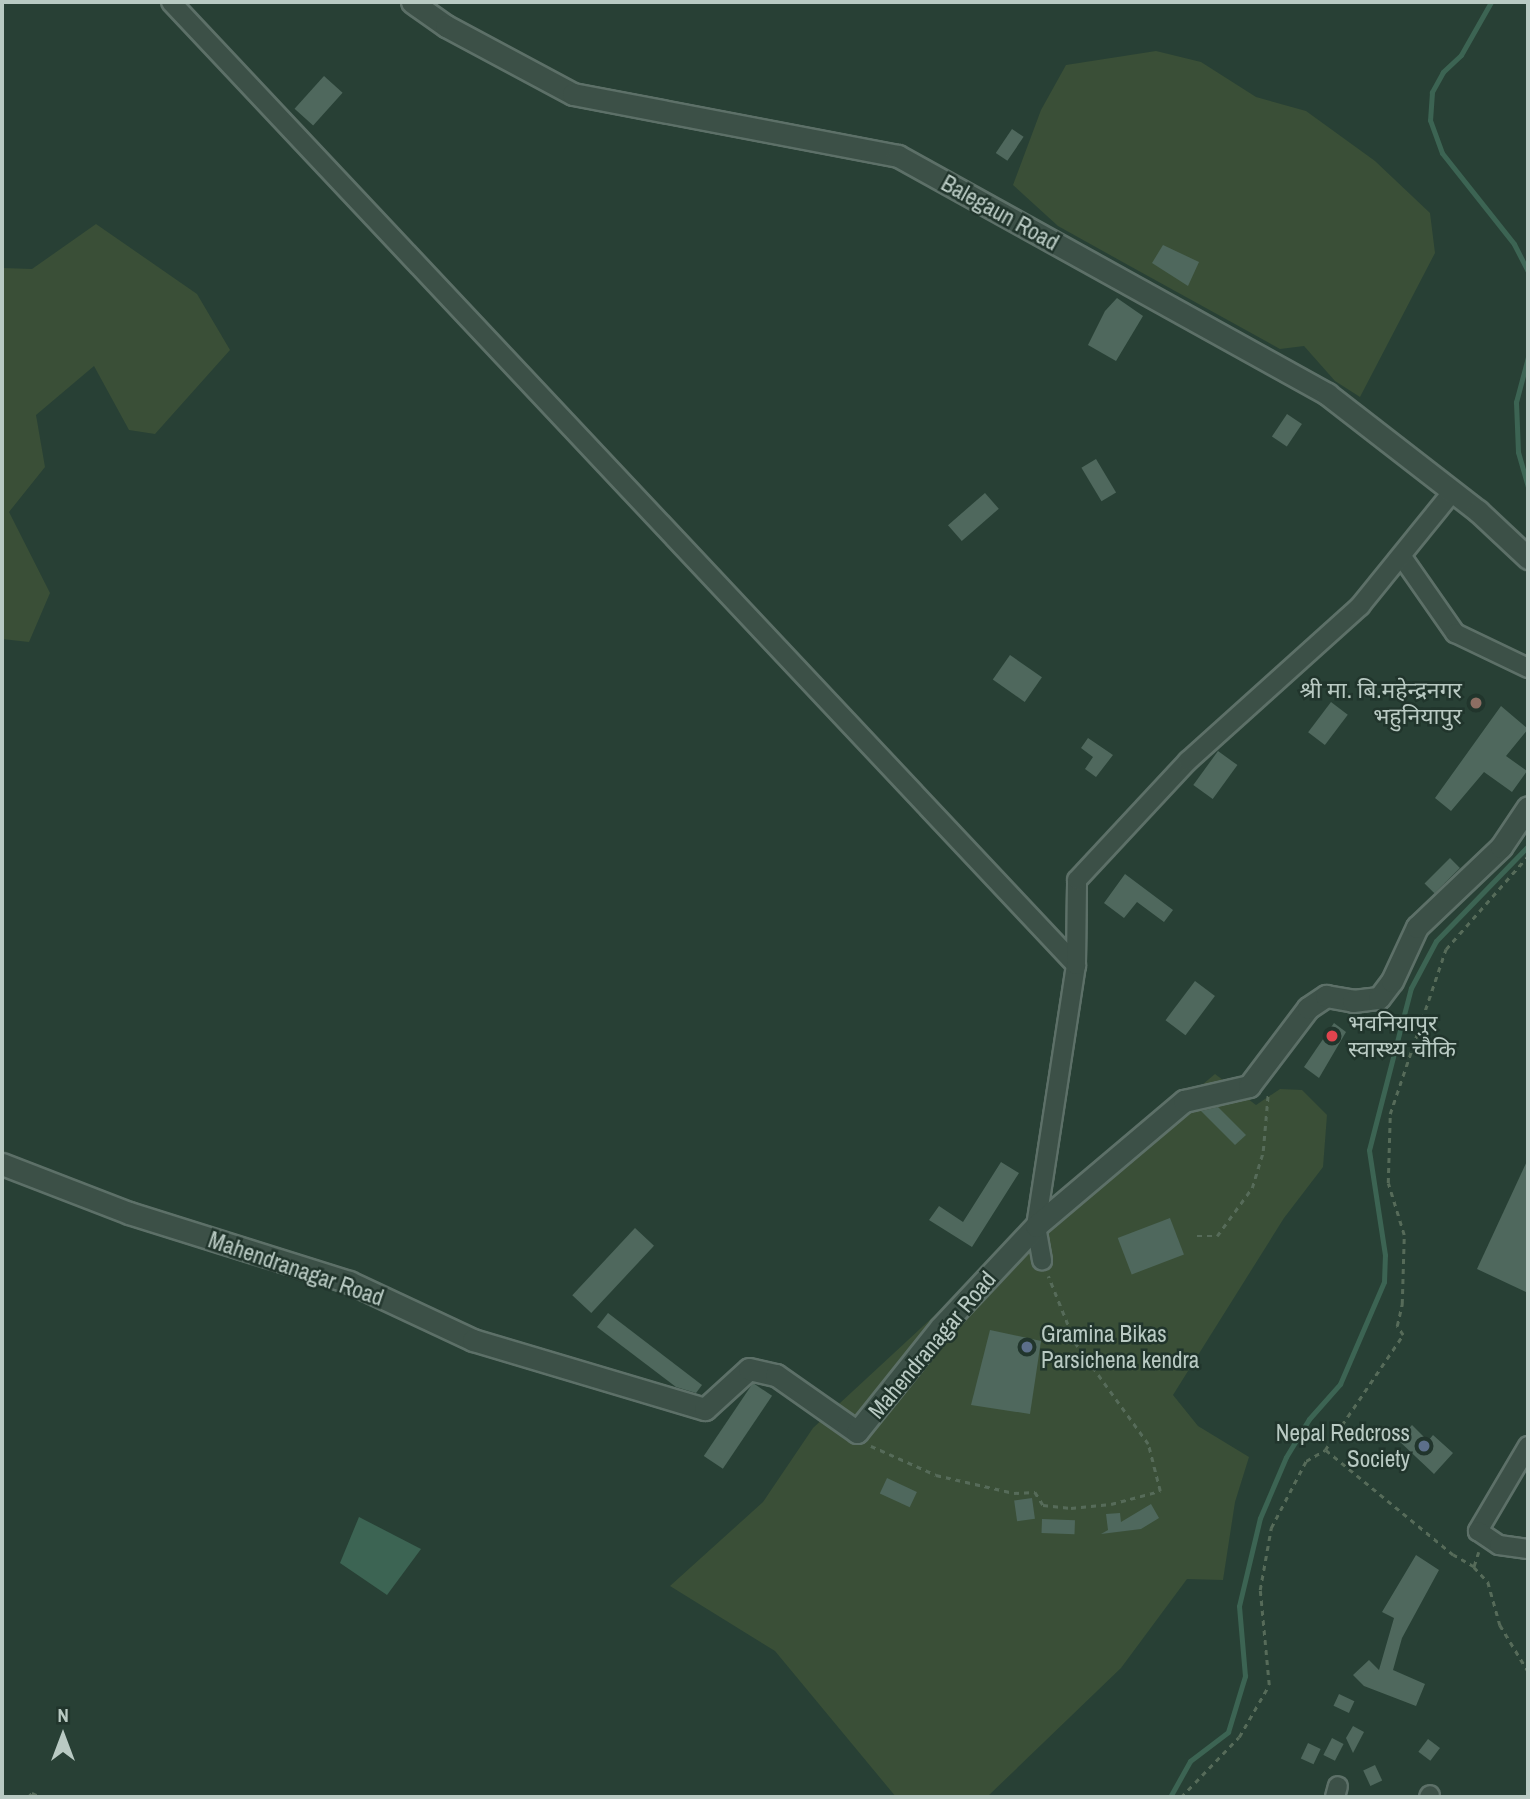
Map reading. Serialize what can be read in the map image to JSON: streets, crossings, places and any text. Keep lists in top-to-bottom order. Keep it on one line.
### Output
{"streets":{"street":["Balegaun Road","Mahendranagar Road"]},"places":["श्री मा. बि.महेन्द्रनगर भहुनियापुर","भवनियापुर स्वास्थ्य चाैकि","Gramina Bikas Parsichena kendra","Nepal Redcross Society"],"north":"top"}
